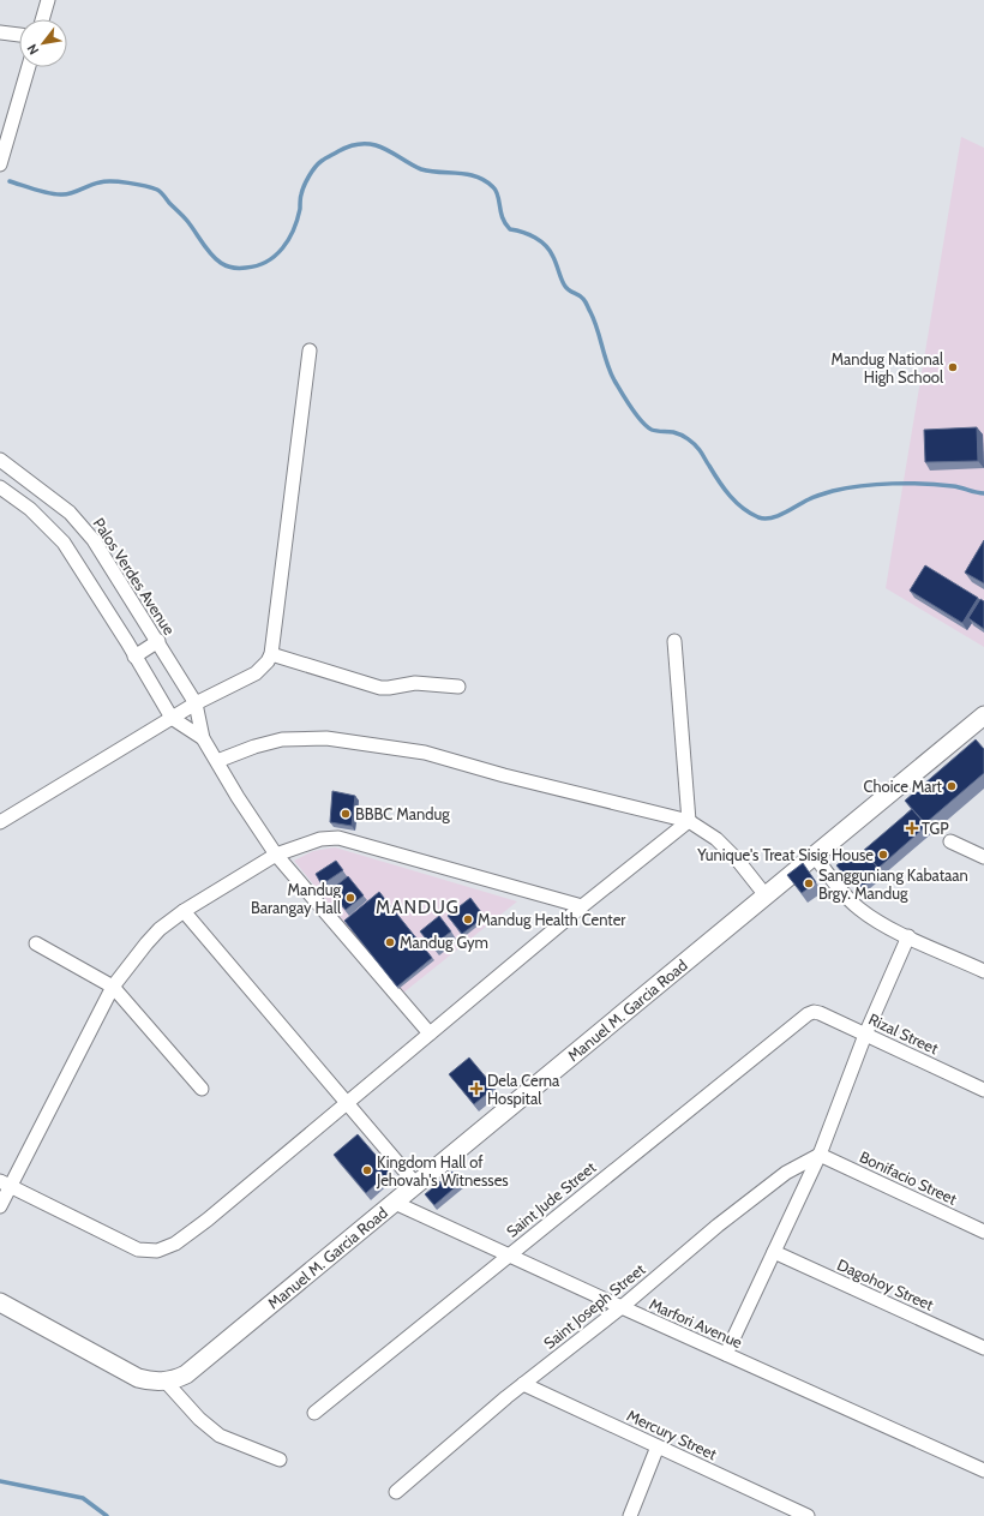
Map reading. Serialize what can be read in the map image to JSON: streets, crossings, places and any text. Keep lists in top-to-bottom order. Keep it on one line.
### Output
{"streets":{"main road":["Manuel M. Garcia Road"],"street":["Palos Verdes Avenue","Rizal Street","Bonifacio Street","Saint Jude Street","Dagohoy Street","Saint Joseph Street","Marfori Avenue","Mercury Street"]},"crossings":[["Manuel M. Garcia Road","Marfori Avenue"],["Rizal Street","Saint Jude Street"],["Bonifacio Street","Saint Joseph Street"],["Saint Jude Street","Marfori Avenue"],["Saint Joseph Street","Marfori Avenue"],["Saint Joseph Street","Mercury Street"]],"districts":["MANDUG"],"places":{"other":["Mandug National High School","Choice Mart","BBBC Mandug","Yunique's Treat Sisig House","Sangguniang Kabataan Brgy. Mandug","Mandug Barangay Hall","Mandug Health Center","Mandug Gym","Kingdom Hall of Jehovah's Witnesses"],"health":["TGP","Dela Cerna Hospital"]},"north":"bottom left"}
